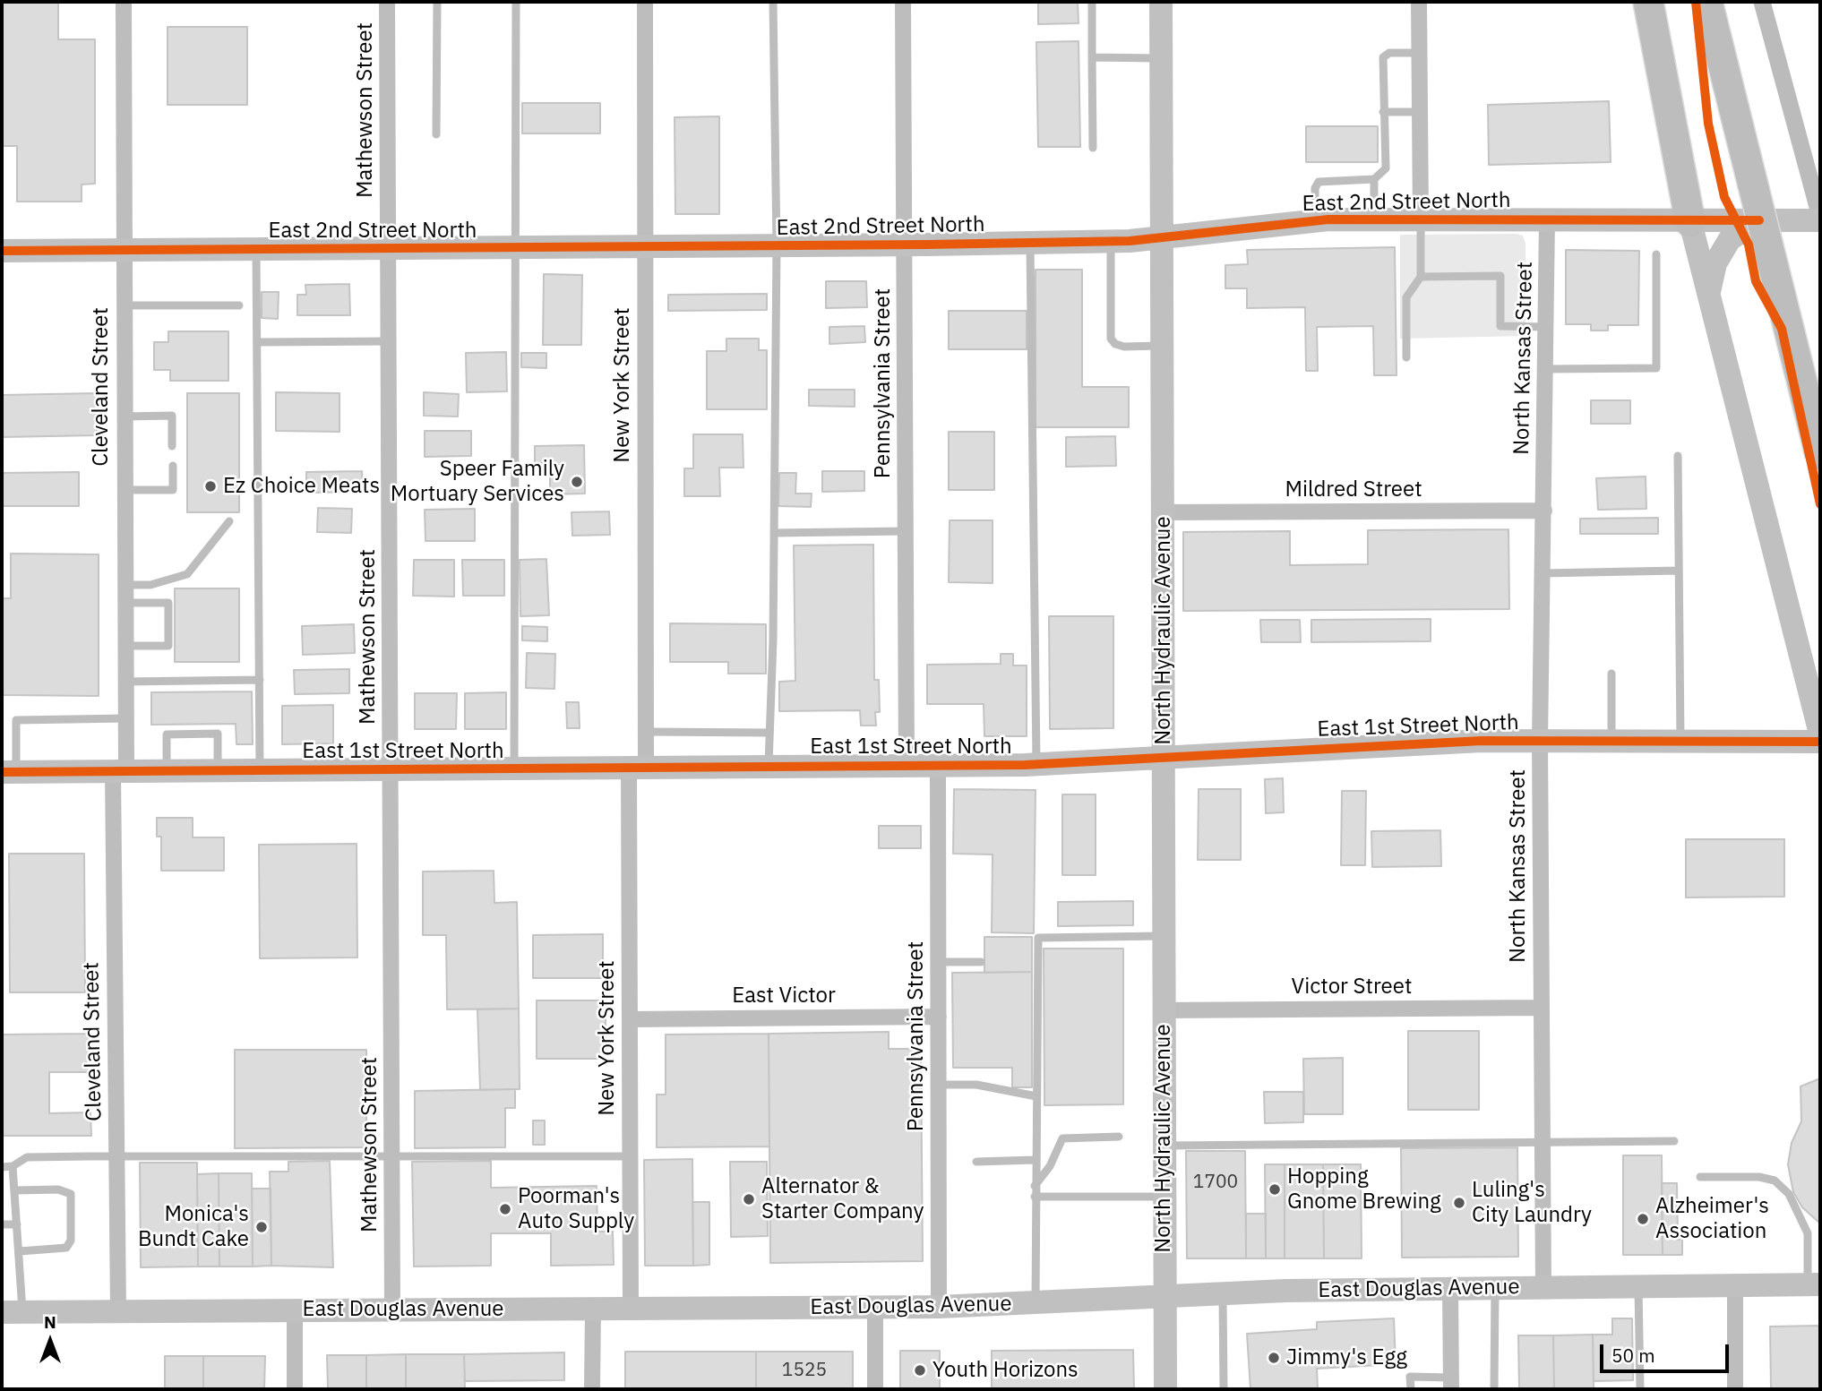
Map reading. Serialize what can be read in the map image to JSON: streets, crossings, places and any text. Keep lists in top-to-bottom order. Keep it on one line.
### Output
{"streets":{"street":["Mathewson Street","East 2nd Street North","North Kansas Street","Pennsylvania Street","New York Street","Cleveland Street","Mildred Street","North Hydraulic Avenue","East 1st Street North","Victor Street","East Victor","East Douglas Avenue"]},"crossings":[["Mathewson Street","East 2nd Street North"],["Mathewson Street","East 1st Street North"],["Mathewson Street","East Douglas Avenue"],["East 2nd Street North","North Kansas Street"],["East 2nd Street North","Pennsylvania Street"],["East 2nd Street North","New York Street"],["East 2nd Street North","Cleveland Street"],["East 2nd Street North","North Hydraulic Avenue"],["North Kansas Street","Mildred Street"],["North Kansas Street","East 1st Street North"],["North Kansas Street","Victor Street"],["North Kansas Street","East Douglas Avenue"],["Pennsylvania Street","East 1st Street North"],["Pennsylvania Street","East Victor"],["Pennsylvania Street","East Douglas Avenue"],["New York Street","East 1st Street North"],["New York Street","East Victor"],["New York Street","East Douglas Avenue"],["Cleveland Street","East 1st Street North"],["Cleveland Street","East Douglas Avenue"],["Mildred Street","North Hydraulic Avenue"],["North Hydraulic Avenue","East 1st Street North"],["North Hydraulic Avenue","Victor Street"],["North Hydraulic Avenue","East Douglas Avenue"]],"places":["Speer Family Mortuary Services","Ez Choice Meats","Hopping Gnome Brewing","Alternator & Starter Company","Luling's City Laundry","Poorman's Auto Supply","Alzheimer's Association","Monica's Bundt Cake","Jimmy's Egg","Youth Horizons"],"house_numbers":["1700","1525"],"scale_bar":"50 m","north":"top"}
